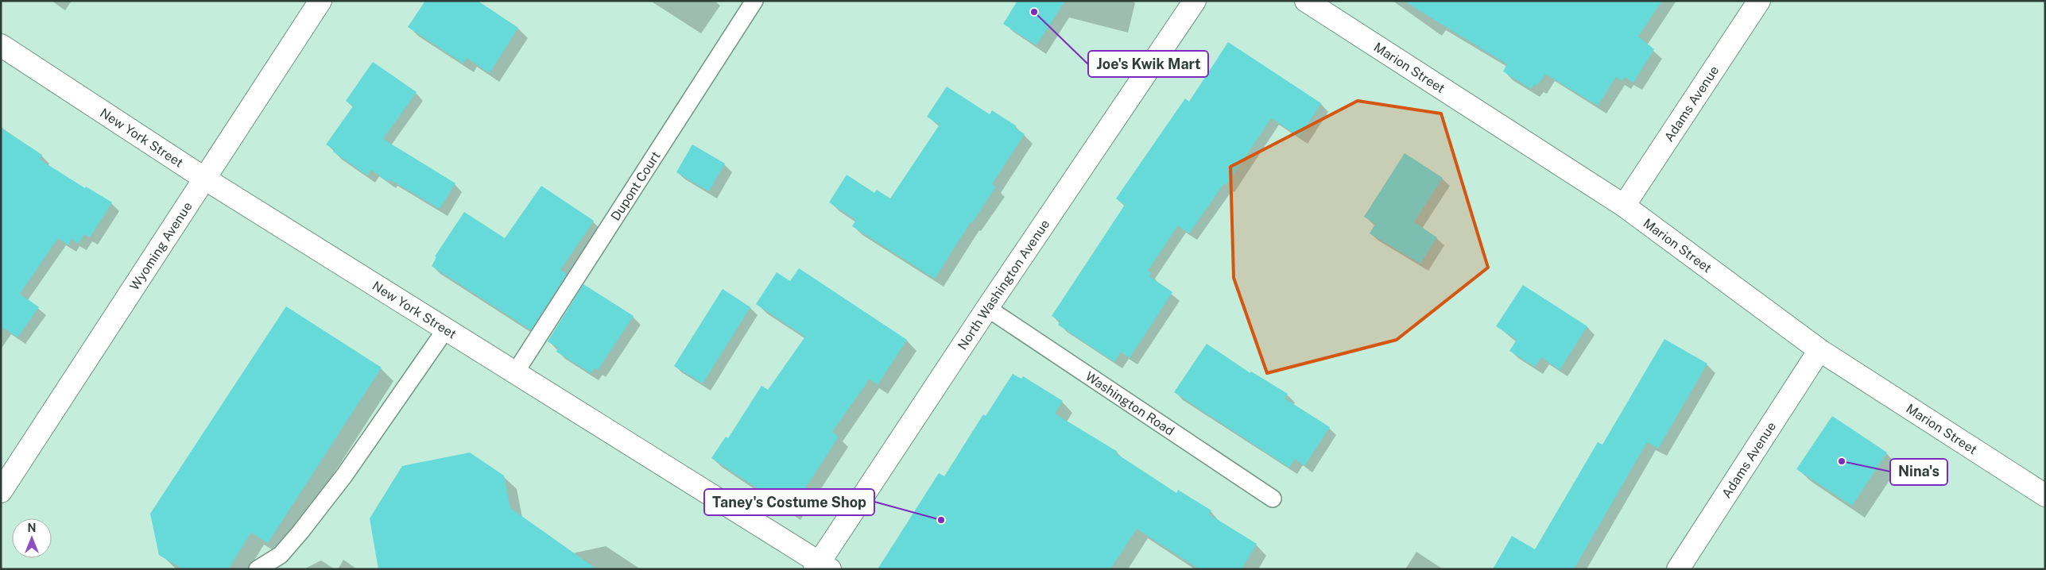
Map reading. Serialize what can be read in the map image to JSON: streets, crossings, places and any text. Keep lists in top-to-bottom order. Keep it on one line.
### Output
{"streets":{"street":["Marion Street","Adams Avenue","New York Street","Wyoming Avenue","North Washington Avenue"],"lane":["Dupont Court","Washington Road"]},"crossings":[["Marion Street","Adams Avenue"],["New York Street","Dupont Court"],["New York Street","Wyoming Avenue"],["New York Street","North Washington Avenue"],["North Washington Avenue","Washington Road"]],"places":["Joe's Kwik Mart","Nina's","Taney's Costume Shop"],"north":"top"}
